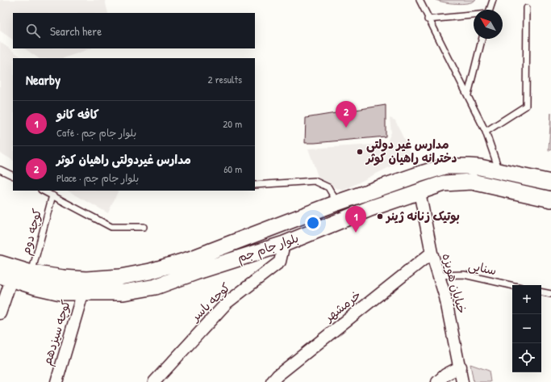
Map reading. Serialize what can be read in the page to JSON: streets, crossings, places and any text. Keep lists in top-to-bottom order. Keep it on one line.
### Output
{"streets":{"main road":["بلوار جام جم"],"street":["خیابان هویزه","کوچه یاسر","خرمشهر","کوچه سیزدهم"],"lane":["کوچه دوم","سنایی"]},"crossings":[["کوچه دوم","بلوار جام جم"],["بلوار جام جم","خیابان هویزه"],["بلوار جام جم","کوچه یاسر"],["بلوار جام جم","کوچه سیزدهم"],["سنایی","خیابان هویزه"],["خیابان هویزه","خرمشهر"]],"places":["مدارس غیر دولتی دخترانه راهیان کوثر","بوتیک زنانه ژینر"],"north":"top left","page":{"search":"Search here","heading":["Nearby","2 results"],"list":[{"mark":"1","name":"کافه کانو","note":"Café · بلوار جام جم","value":"20 m"},{"mark":"2","name":"مدارس غیردولتی راهیان کوثر","note":"Place · بلوار جام جم","value":"60 m"}],"pins":["2","1"],"map_buttons":["+","−"]}}
